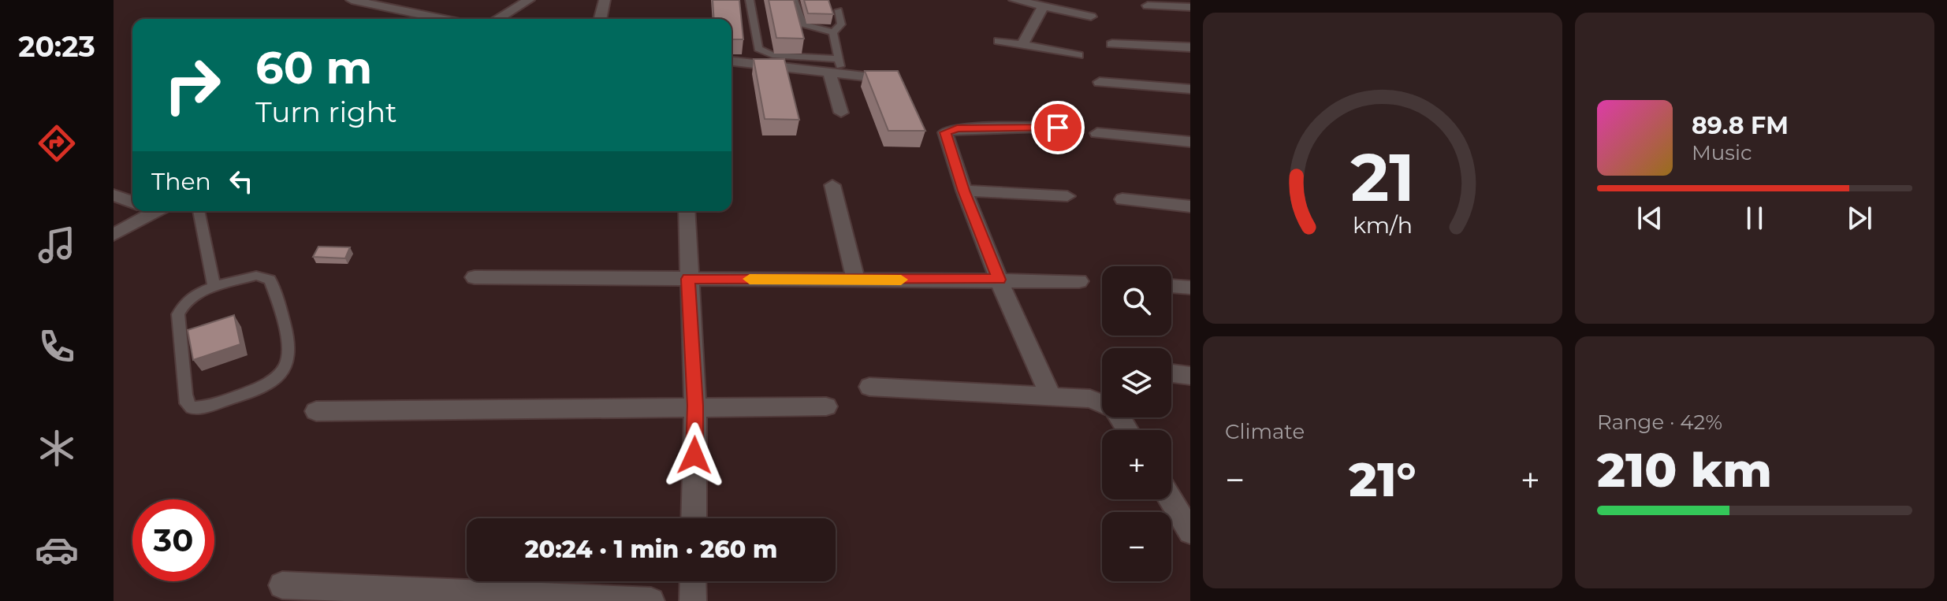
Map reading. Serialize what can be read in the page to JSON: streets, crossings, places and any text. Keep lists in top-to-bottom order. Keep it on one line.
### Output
{"page":{"tabs":"20:23","turn":["60 m","Turn right"],"song":["89.8 FM","Music"],"then":"Then","map_buttons":["+","−"],"tile":["Climate",["Range · 42%","210 km"]],"heat":["−","21°","+"],"limit":"30","trip":"20:24 · 1 min · 260 m","gauge":["21","km/h"]}}
